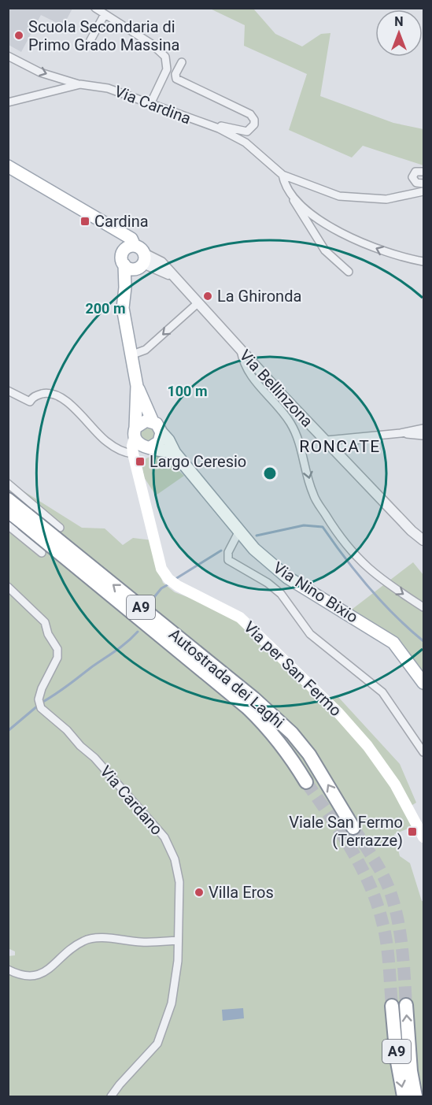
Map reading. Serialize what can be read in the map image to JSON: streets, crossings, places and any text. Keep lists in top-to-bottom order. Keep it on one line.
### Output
{"streets":{"highway":["A9","Autostrada dei Laghi"],"main road":["Via Bellinzona","Via Nino Bixio","Via per San Fermo"],"street":["Via Cardina","Via Cardano"]},"crossings":[["Via Nino Bixio","Via per San Fermo"]],"districts":["RONCATE"],"places":{"other":["Scuola Secondaria di Primo Grado Massina","La Ghironda","Villa Eros"],"transit":["Cardina","Largo Ceresio","Viale San Fermo (Terrazze)"]},"north":"top","rings":["200 m","100 m"]}
